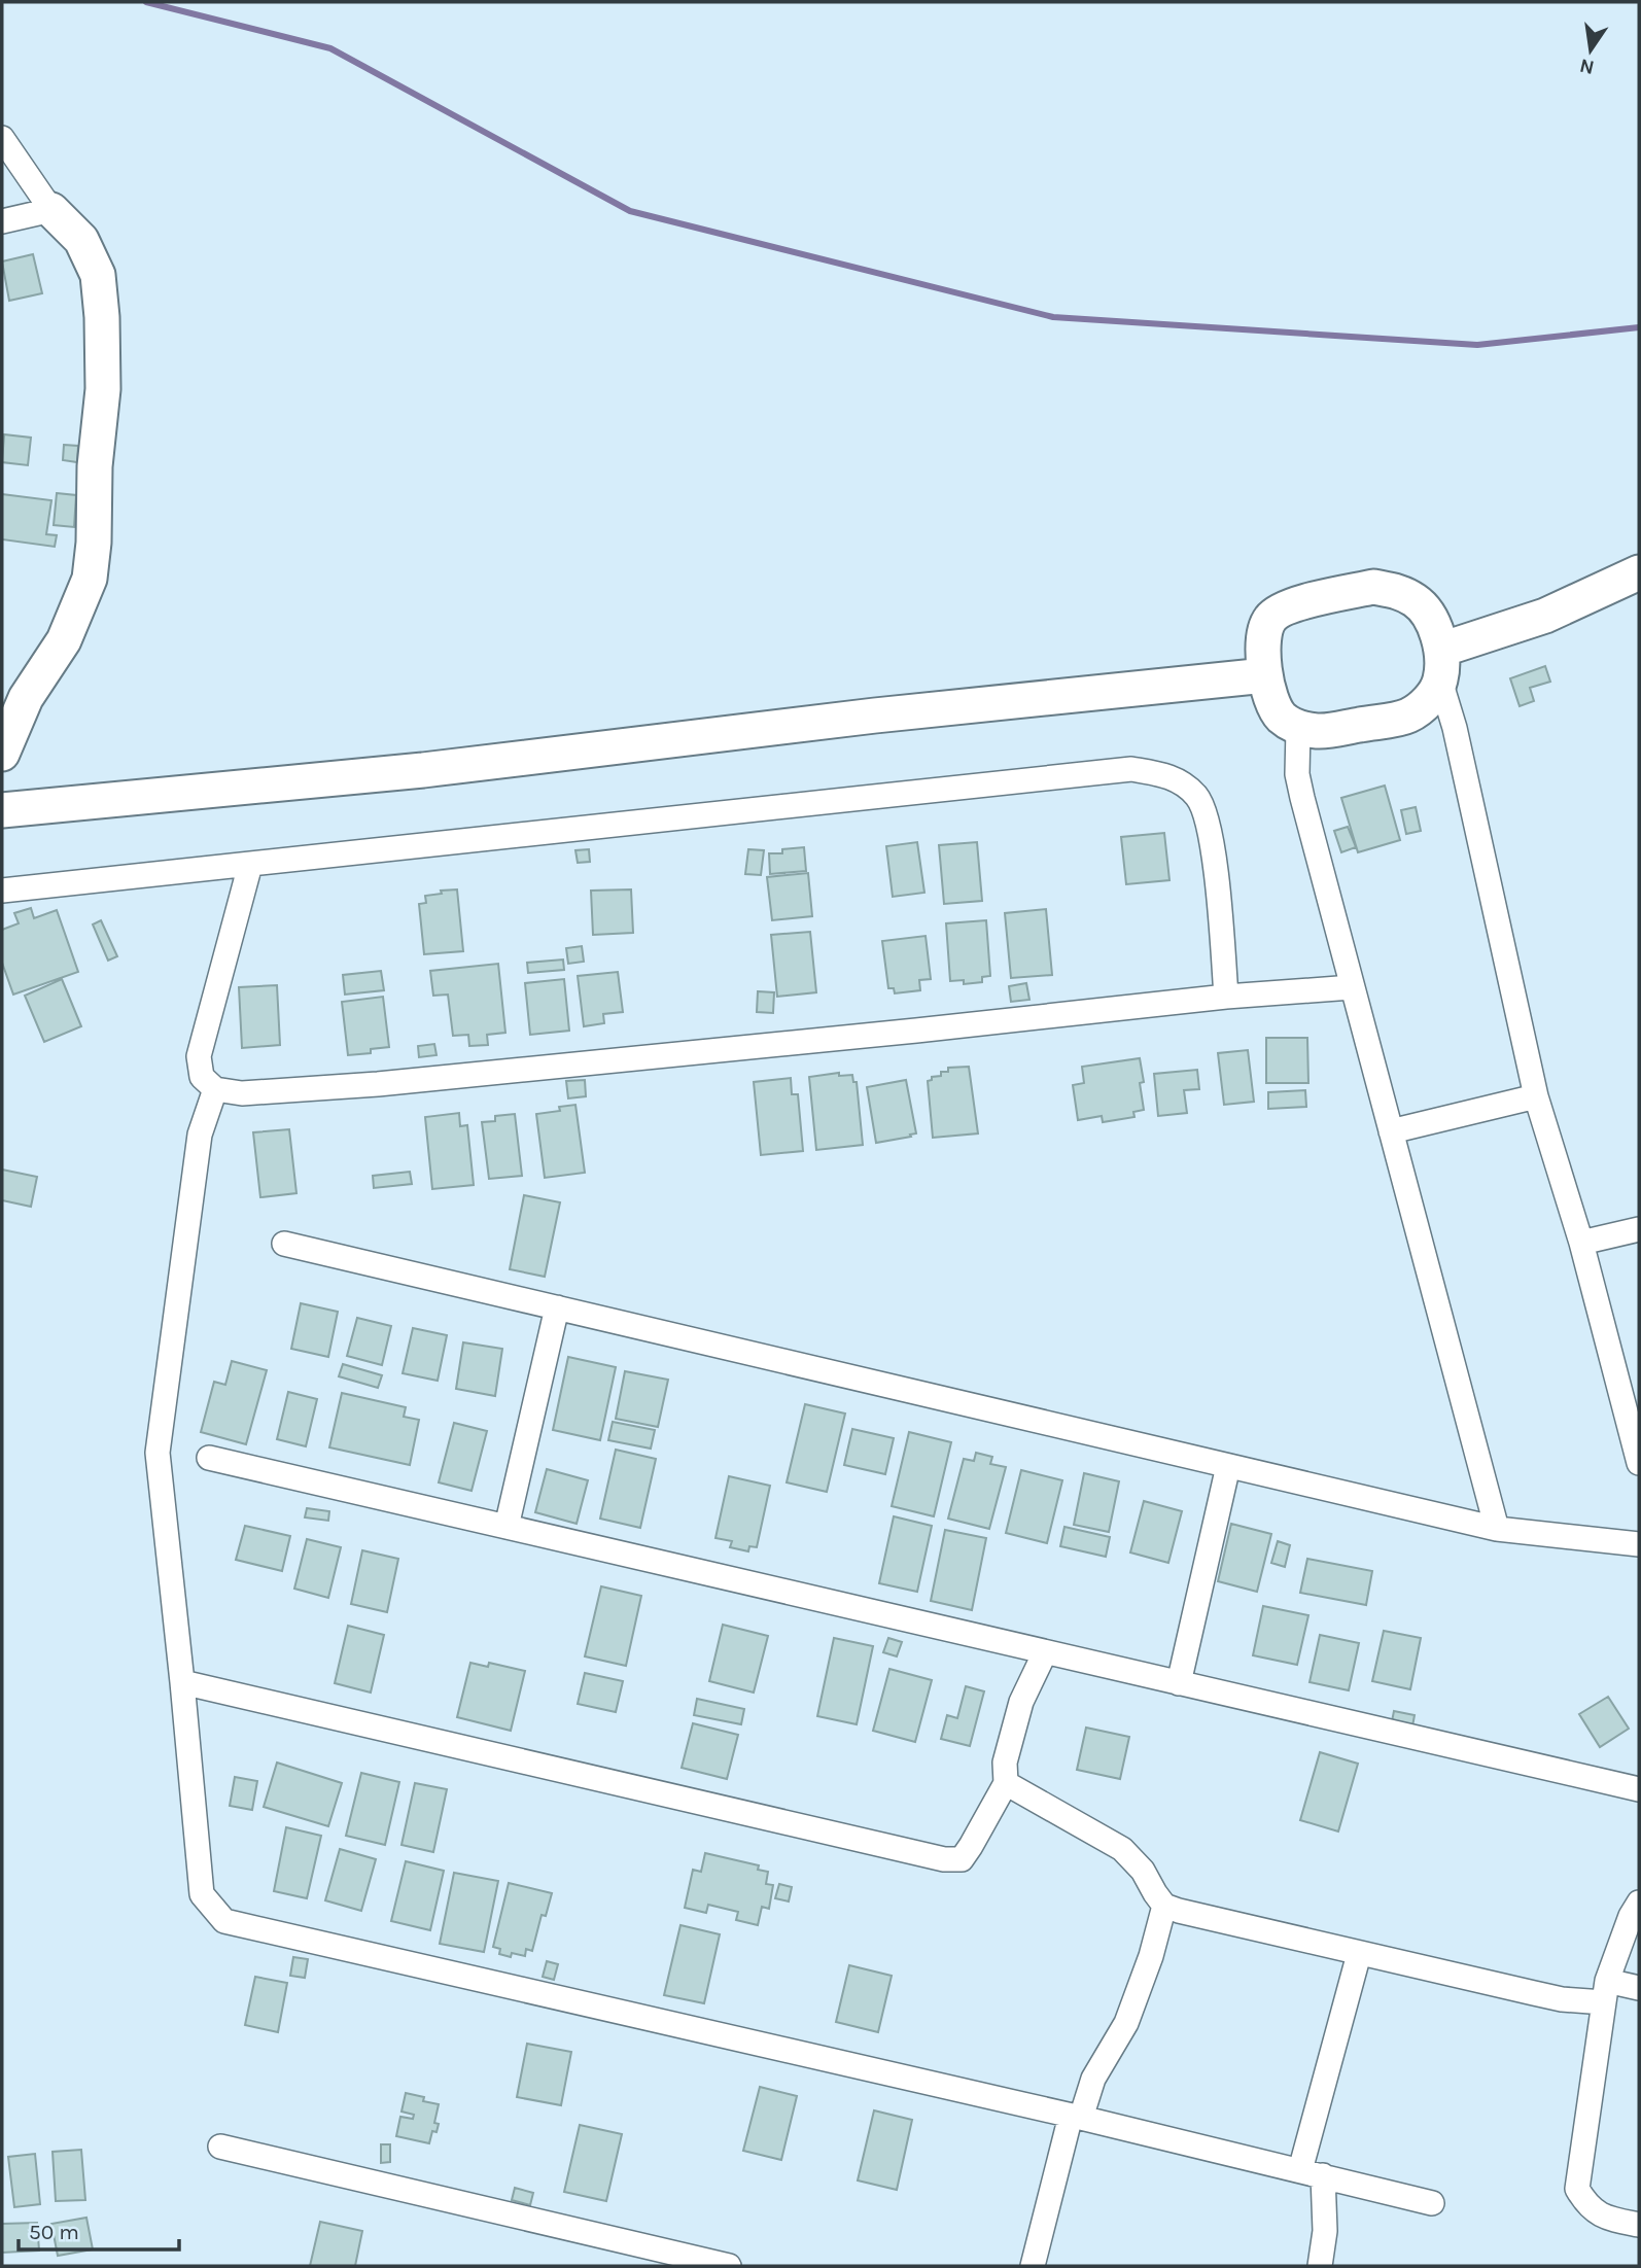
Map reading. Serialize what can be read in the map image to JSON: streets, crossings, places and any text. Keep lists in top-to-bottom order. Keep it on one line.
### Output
{"scale_bar":"50 m","north":"bottom"}
